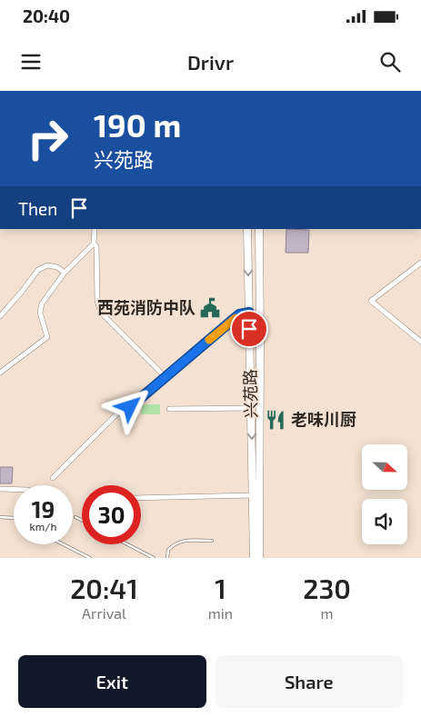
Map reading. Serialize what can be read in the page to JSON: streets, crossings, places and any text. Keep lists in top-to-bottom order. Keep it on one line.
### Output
{"streets":{"main road":["兴苑路"]},"places":{"public building":["西苑消防中队"],"restaurant":["老味川厨"]},"north":"right","page":{"status":"20:40","header":"Drivr","turn":["190 m","兴苑路"],"then":"Then","speed":"19 km/h","limit":"30","eta":["20:41","Arrival","1","min","230","m"],"buttons":["Exit","Share"]}}
